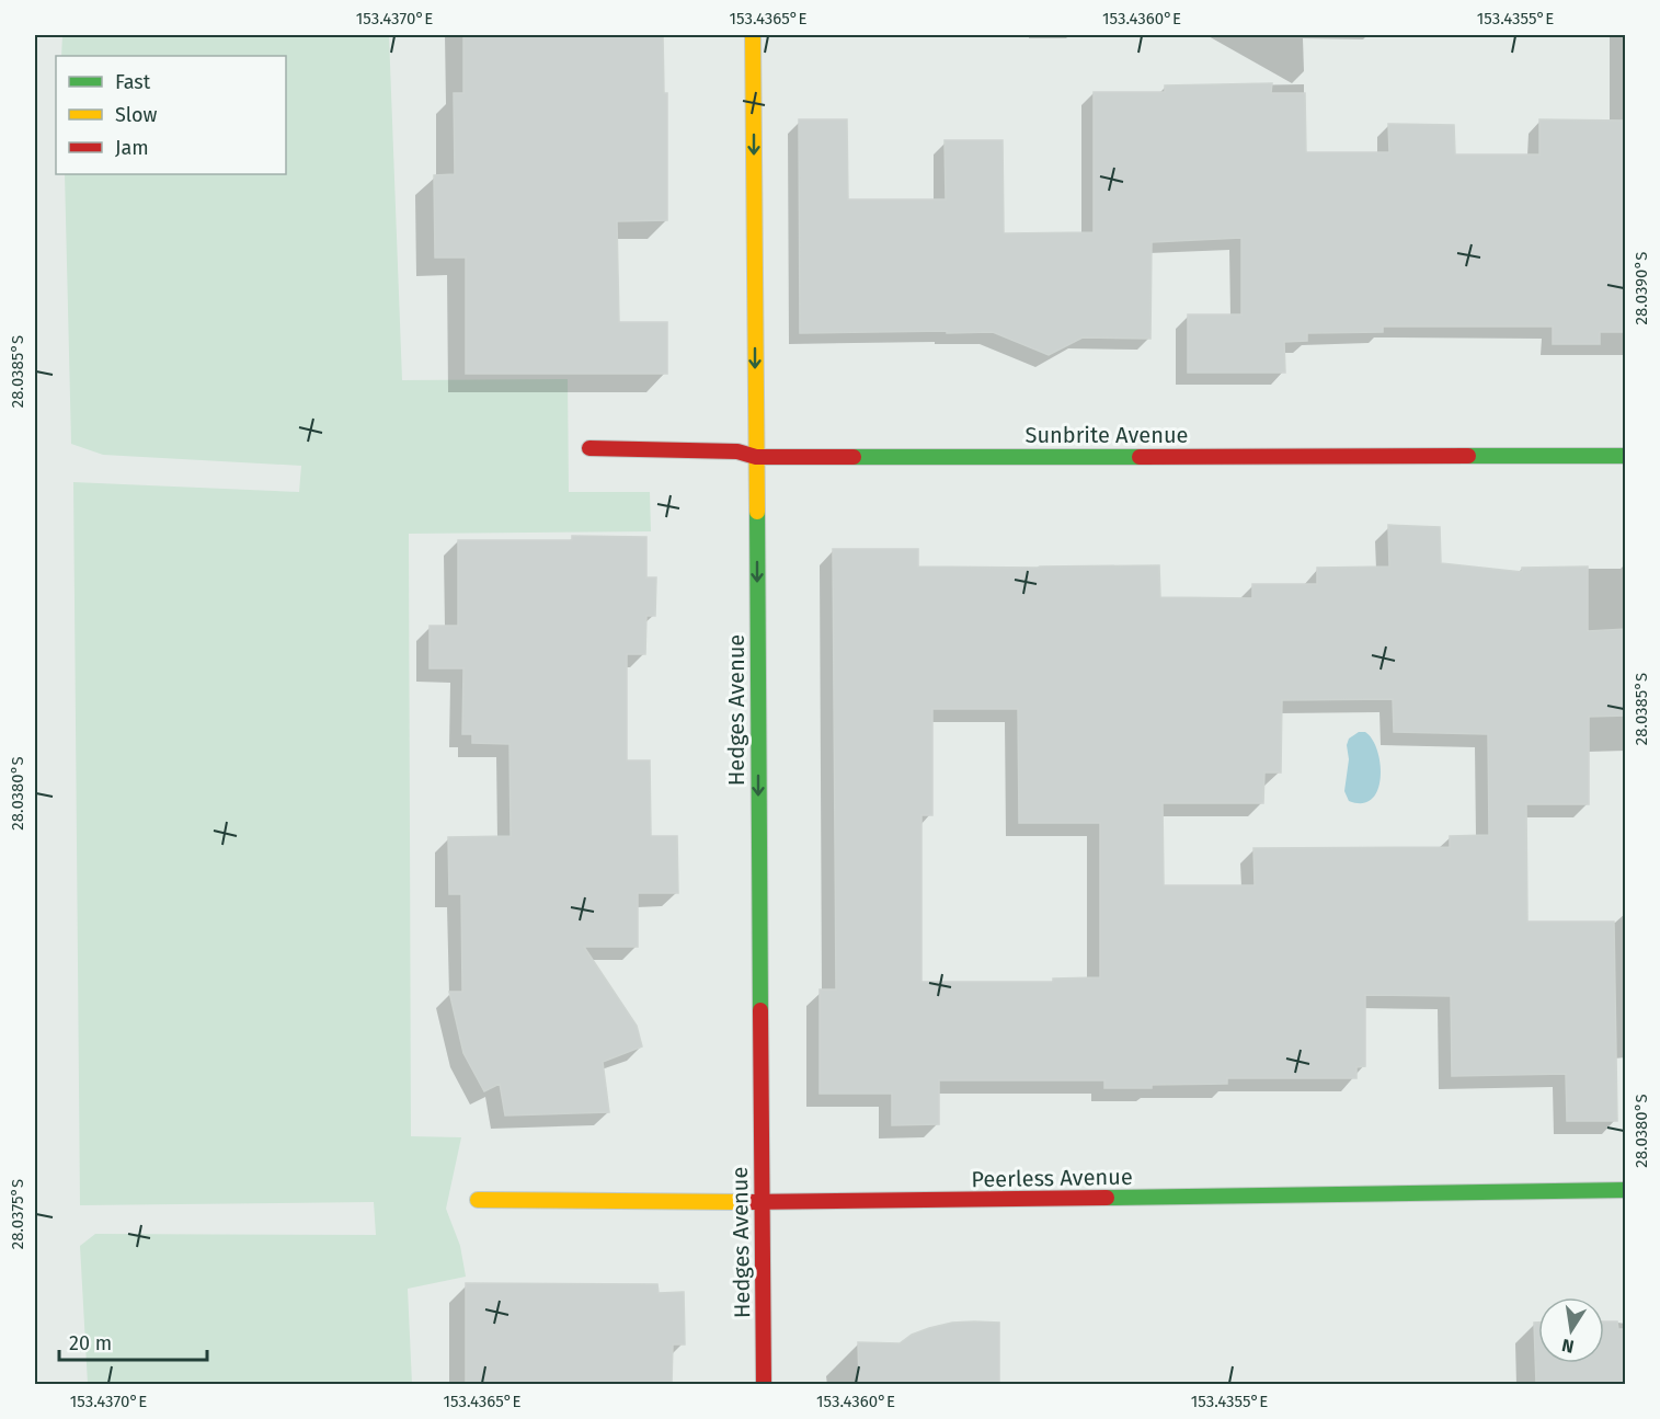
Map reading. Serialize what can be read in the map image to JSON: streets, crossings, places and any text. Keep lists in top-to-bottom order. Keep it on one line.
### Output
{"streets":{"street":["Sunbrite Avenue","Hedges Avenue","Peerless Avenue"]},"crossings":[["Sunbrite Avenue","Hedges Avenue"],["Hedges Avenue","Peerless Avenue"]],"one_way":["Hedges Avenue"],"legend":["Fast","Slow","Jam"],"scale_bar":"20 m","north":"bottom","coordinates":["153.4370°E","153.4365°E","153.4360°E","153.4355°E","28.0390°S","28.0385°S","28.0380°S","28.0375°S"]}
